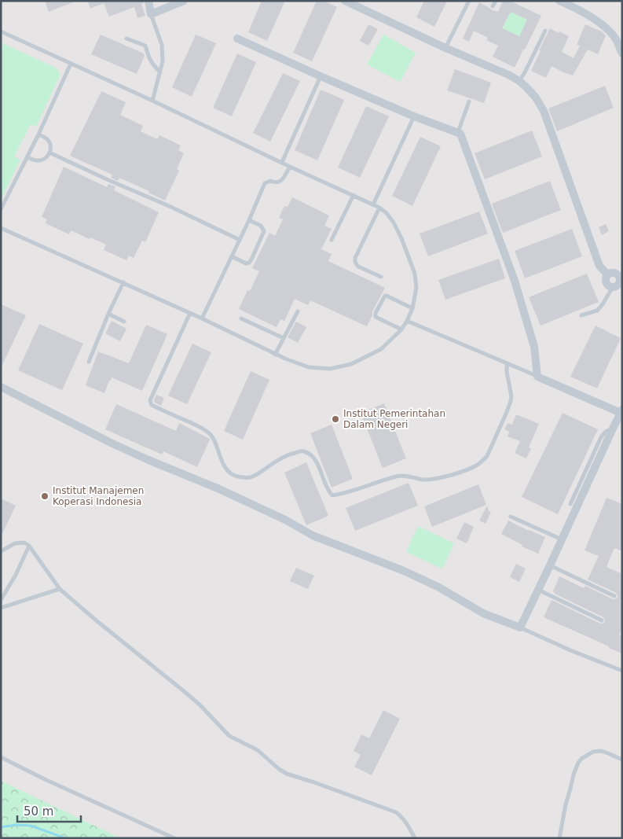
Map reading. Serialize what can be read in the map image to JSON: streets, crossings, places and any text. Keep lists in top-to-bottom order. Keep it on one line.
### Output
{"places":["Institut Pemerintahan Dalam Negeri","Institut Manajemen Koperasi Indonesia"],"scale_bar":"50 m"}
